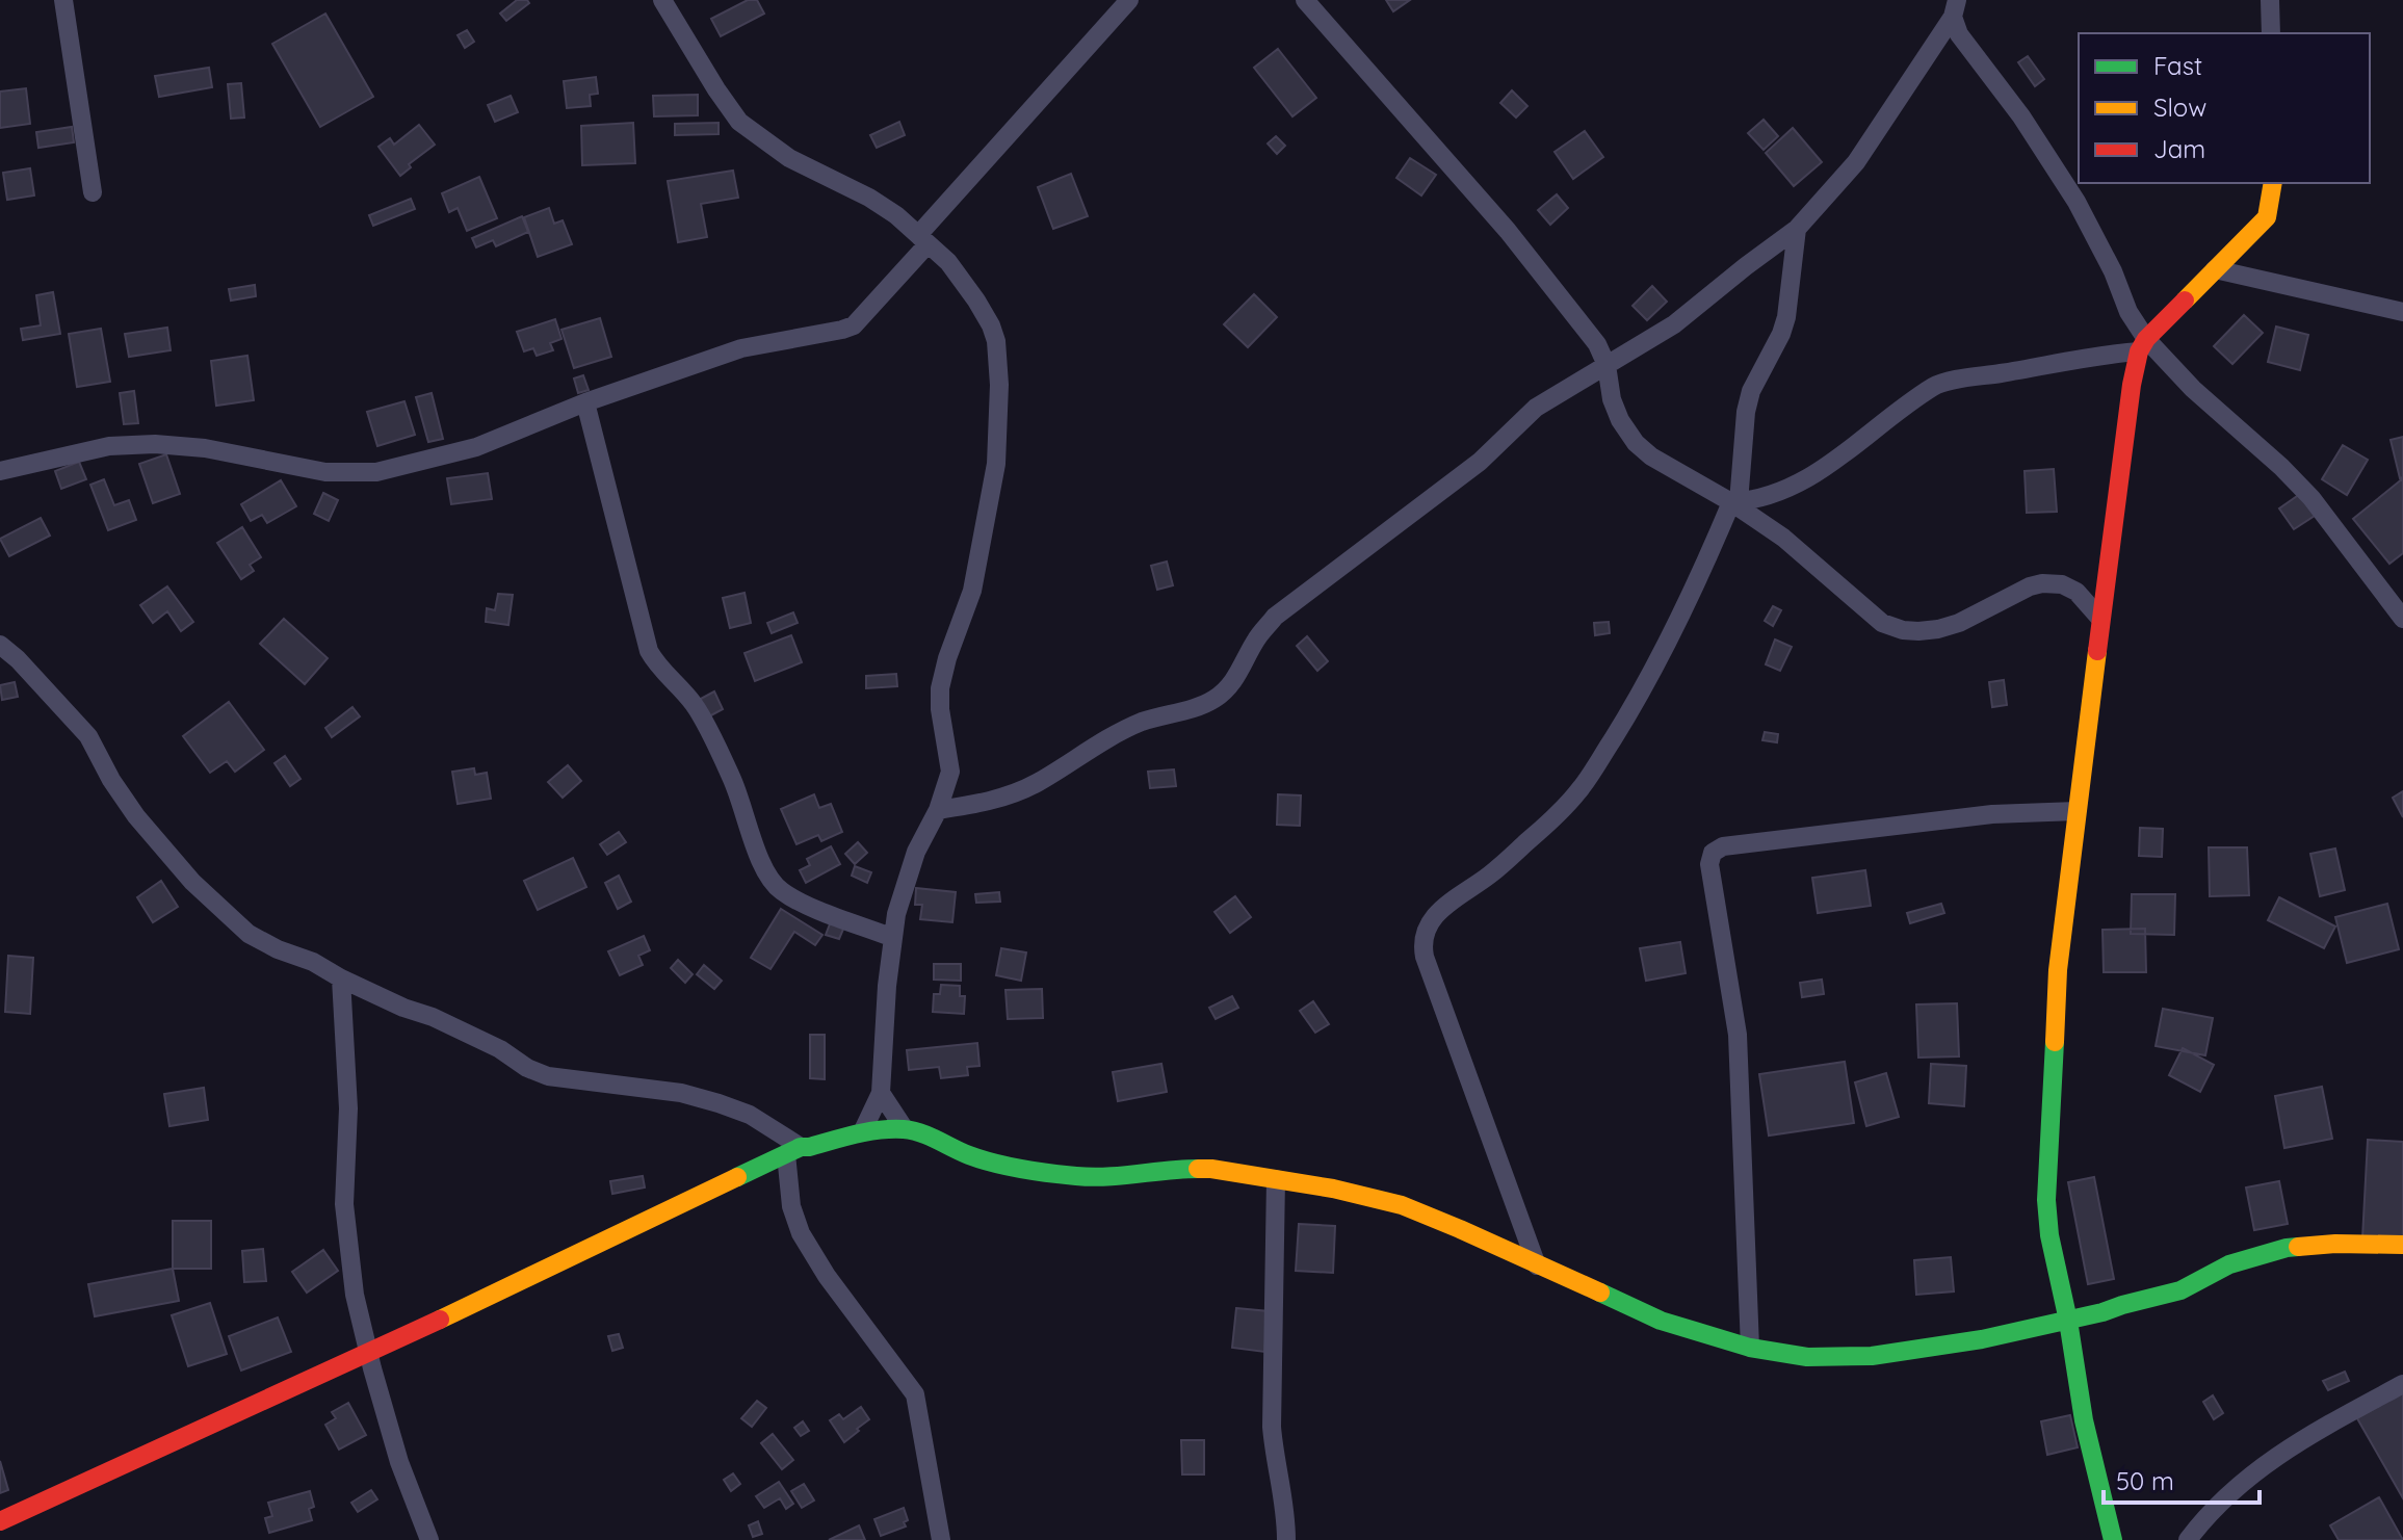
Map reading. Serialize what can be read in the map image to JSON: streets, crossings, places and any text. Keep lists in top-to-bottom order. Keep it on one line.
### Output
{"legend":["Fast","Slow","Jam"],"scale_bar":"50 m"}
